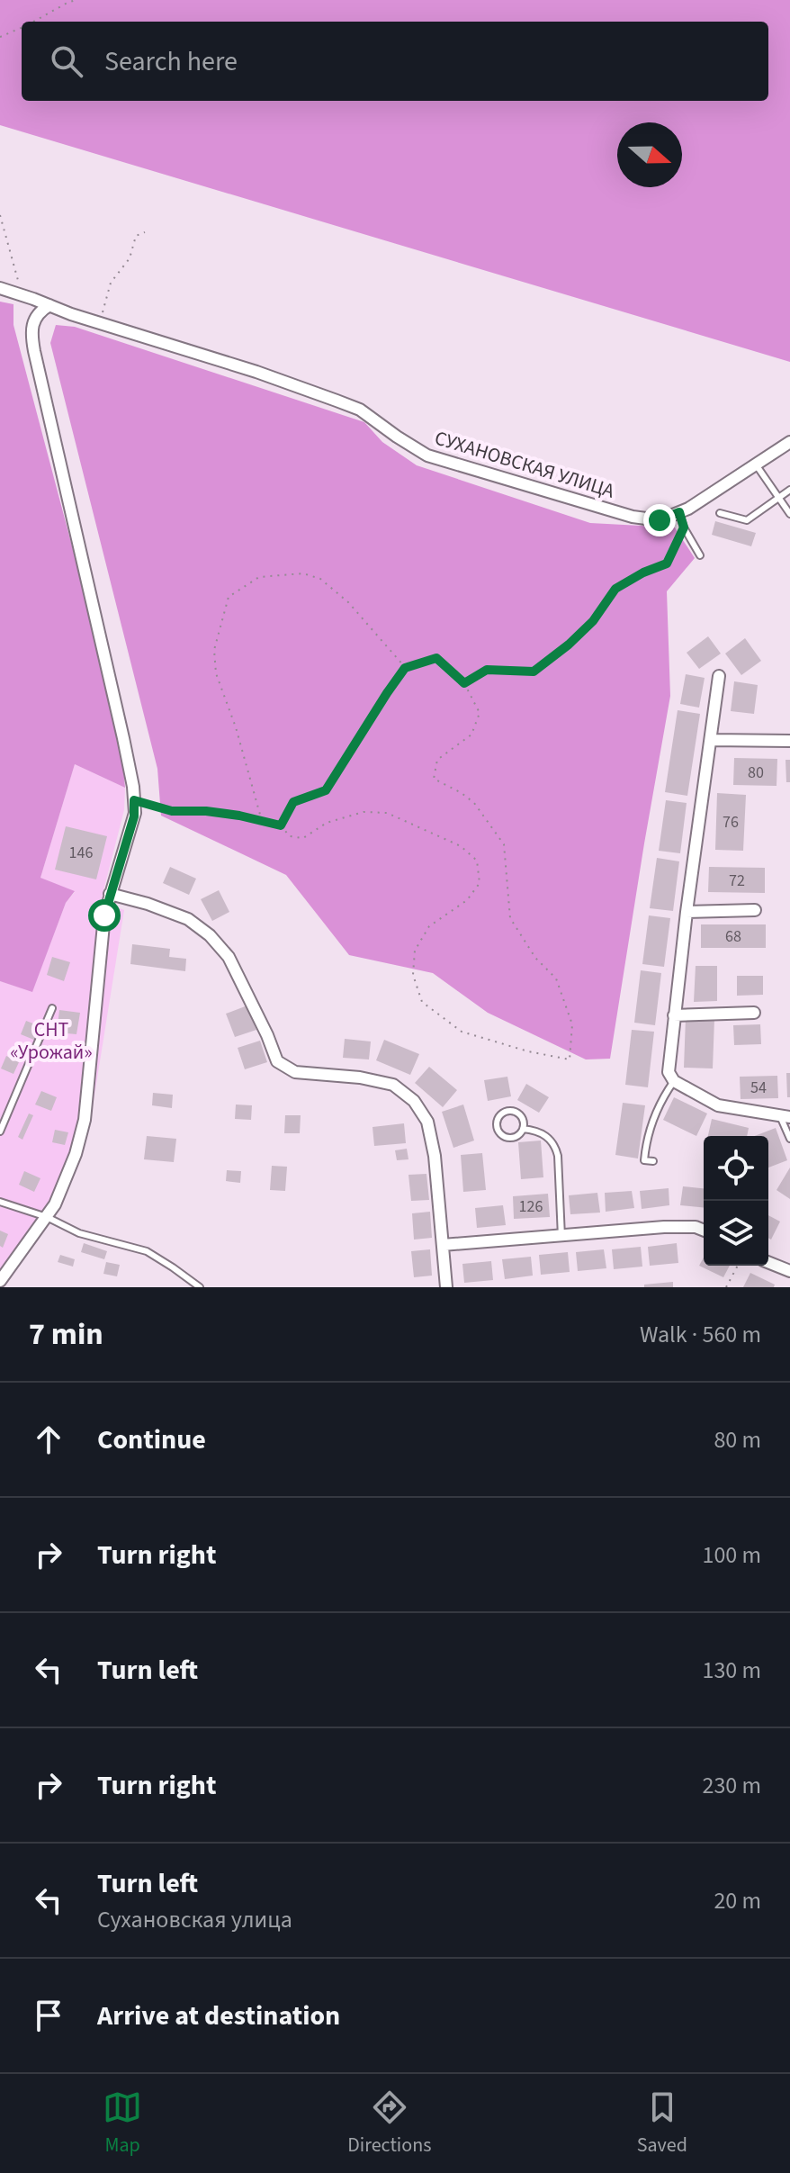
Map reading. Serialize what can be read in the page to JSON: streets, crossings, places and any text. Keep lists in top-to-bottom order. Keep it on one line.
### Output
{"streets":{"street":["СУХАНОВСКАЯ УЛИЦА"]},"parks":["СНТ «Урожай»"],"house_numbers":["80","76","146","72","68","54","126"],"north":"right","page":{"search":"Search here","heading":["7 min","Walk · 560 m"],"list":[["Continue","80 m"],["Turn right","100 m"],["Turn left","130 m"],["Turn right","230 m"],["Turn left","Сухановская улица","20 m"],"Arrive at destination"],"nav":["Map","Directions","Saved"]}}
